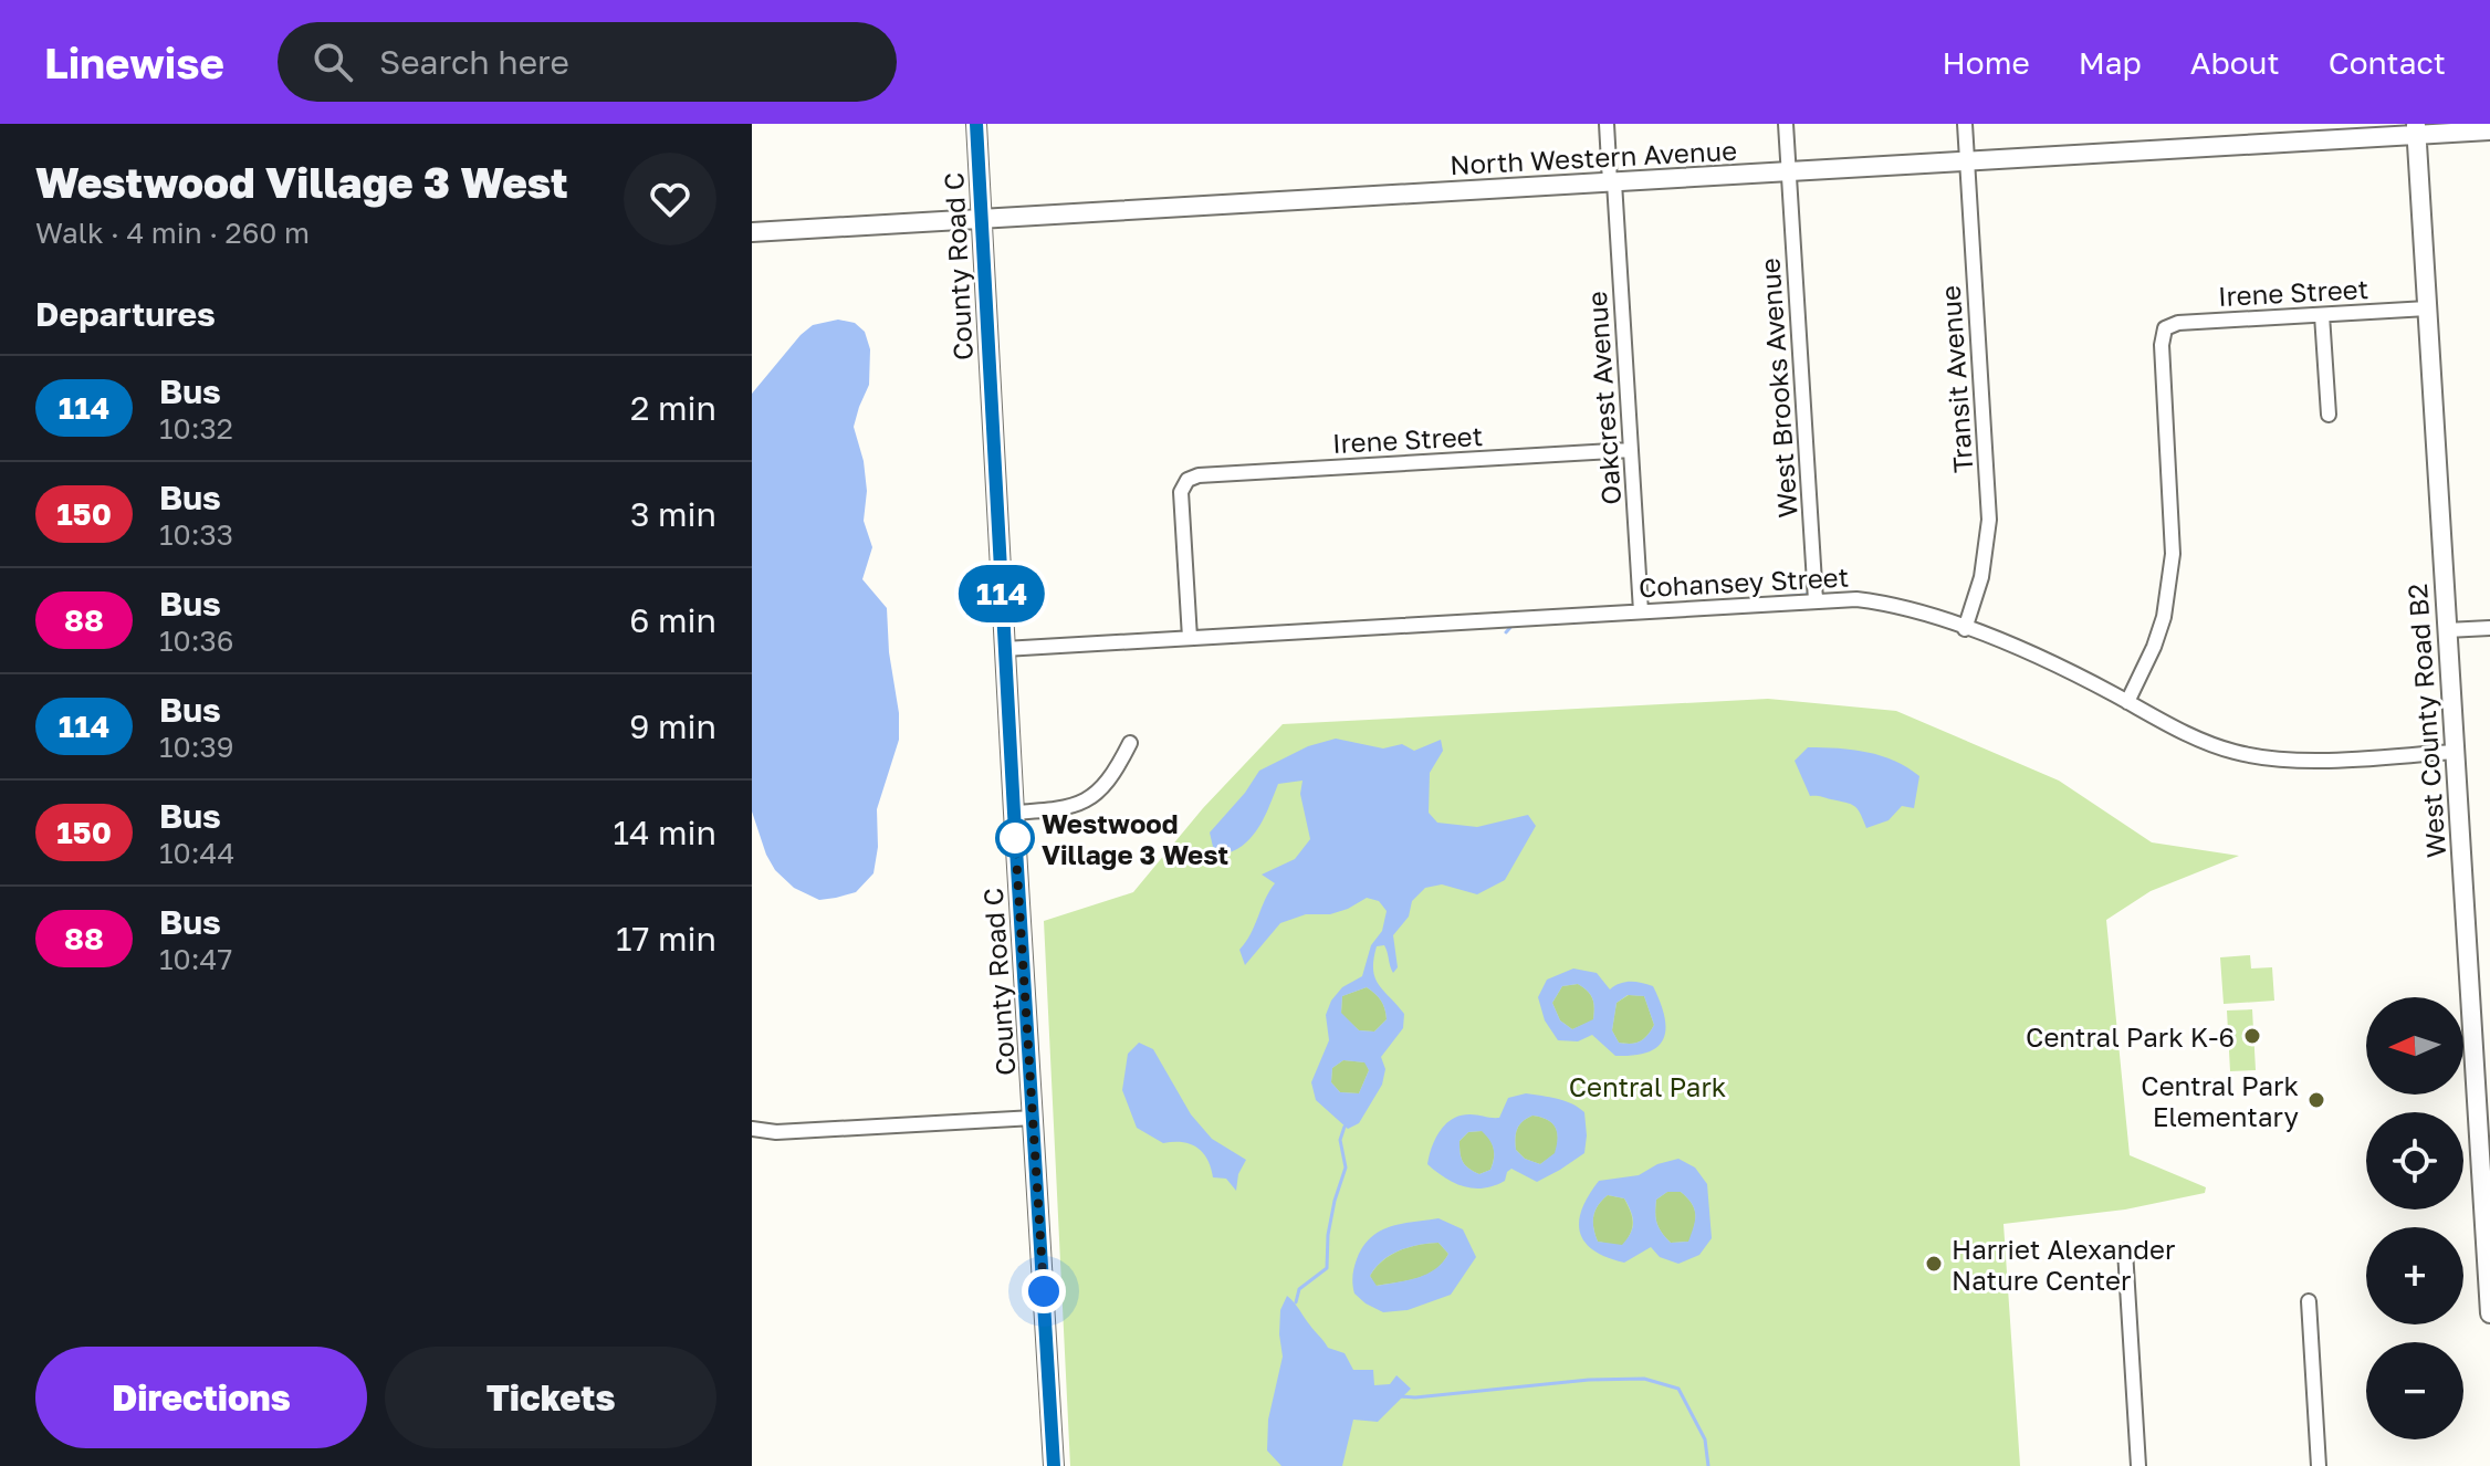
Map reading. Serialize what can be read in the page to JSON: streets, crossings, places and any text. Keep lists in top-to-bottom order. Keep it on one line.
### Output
{"streets":{"street":["North Western Avenue","County Road C","Irene Street","Transit Avenue","West Brooks Avenue","Oakcrest Avenue","Cohansey Street","West County Road B2"]},"crossings":[["North Western Avenue","County Road C"],["North Western Avenue","Transit Avenue"],["North Western Avenue","West Brooks Avenue"],["North Western Avenue","Oakcrest Avenue"],["North Western Avenue","West County Road B2"],["County Road C","Cohansey Street"],["Irene Street","Oakcrest Avenue"],["Irene Street","Cohansey Street"],["Irene Street","West County Road B2"],["Transit Avenue","Cohansey Street"],["West Brooks Avenue","Cohansey Street"],["Oakcrest Avenue","Cohansey Street"],["Cohansey Street","West County Road B2"]],"parks":["Central Park"],"places":["Westwood Village 3 West","Central Park K-6","Central Park Elementary","Harriet Alexander Nature Center"],"lines":["bus line 114"],"north":"left","page":{"header":"Linewise","search":"Search here","nav":["Home","Map","About","Contact"],"heading":[["Westwood Village 3 West","Walk · 4 min · 260 m"],"Departures"],"on_map":"114","list":[{"mark":"114","name":"Bus","note":"10:32","value":"2 min"},{"mark":"150","name":"Bus","note":"10:33","value":"3 min"},{"mark":"88","name":"Bus","note":"10:36","value":"6 min"},{"mark":"114","name":"Bus","note":"10:39","value":"9 min"},{"mark":"150","name":"Bus","note":"10:44","value":"14 min"},{"mark":"88","name":"Bus","note":"10:47","value":"17 min"}],"map_buttons":["+","−"],"buttons":["Directions","Tickets"]}}
